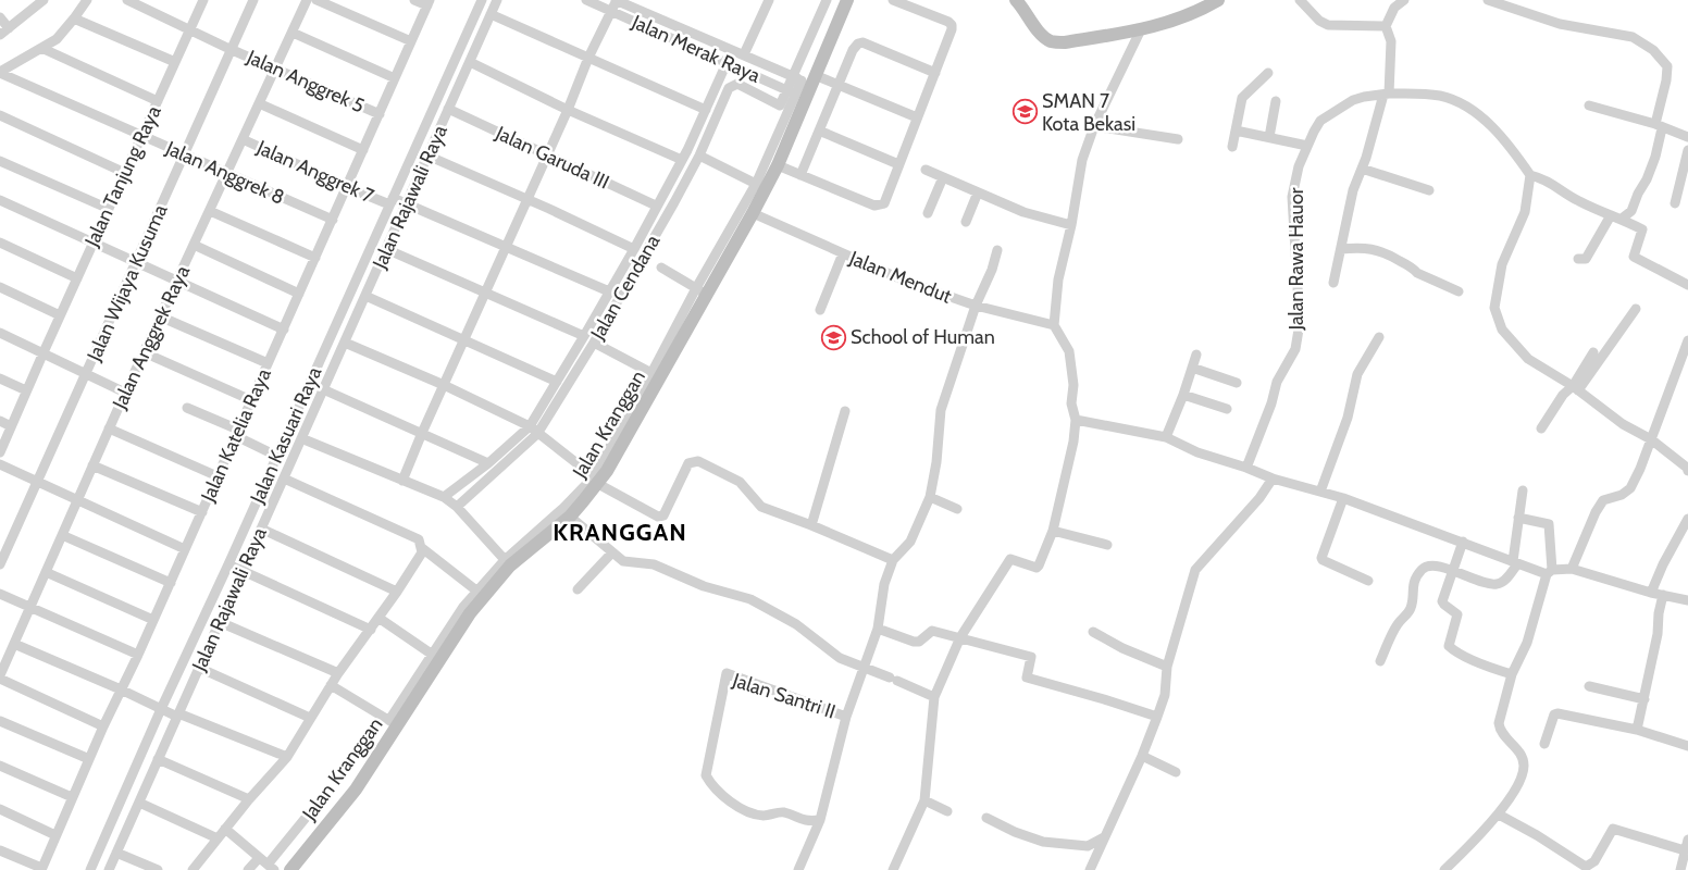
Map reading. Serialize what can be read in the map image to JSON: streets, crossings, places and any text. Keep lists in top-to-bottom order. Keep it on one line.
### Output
{"streets":{"main road":["Jalan Kranggan"],"street":["Jalan Merak Raya","Jalan Anggrek 5","Jalan Garuda III","Jalan Anggrek 7","Jalan Anggrek 8","Jalan Tanjung Raya","Jalan Rajawali Raya","Jalan Rawa Hauor","Jalan Mendut","Jalan Wijaya Kusuma","Jalan Cendana","Jalan Anggrek Raya","Jalan Katelia Raya","Jalan Kasuari Raya","Jalan Santri II"]},"crossings":[["Jalan Merak Raya","Jalan Cendana"],["Jalan Merak Raya","Jalan Kranggan"],["Jalan Anggrek 5","Jalan Tanjung Raya"],["Jalan Anggrek 5","Jalan Wijaya Kusuma"],["Jalan Anggrek 5","Jalan Anggrek Raya"],["Jalan Anggrek 5","Jalan Katelia Raya"],["Jalan Garuda III","Jalan Rajawali Raya"],["Jalan Anggrek 7","Jalan Rajawali Raya"],["Jalan Anggrek 7","Jalan Anggrek Raya"],["Jalan Anggrek 7","Jalan Katelia Raya"],["Jalan Anggrek 7","Jalan Kasuari Raya"],["Jalan Anggrek 8","Jalan Tanjung Raya"],["Jalan Anggrek 8","Jalan Wijaya Kusuma"],["Jalan Anggrek 8","Jalan Anggrek Raya"],["Jalan Anggrek 8","Jalan Katelia Raya"],["Jalan Mendut","Jalan Kranggan"]],"districts":["KRANGGAN"],"places":{"school or university":["SMAN 7 Kota Bekasi","School of Human"]}}
